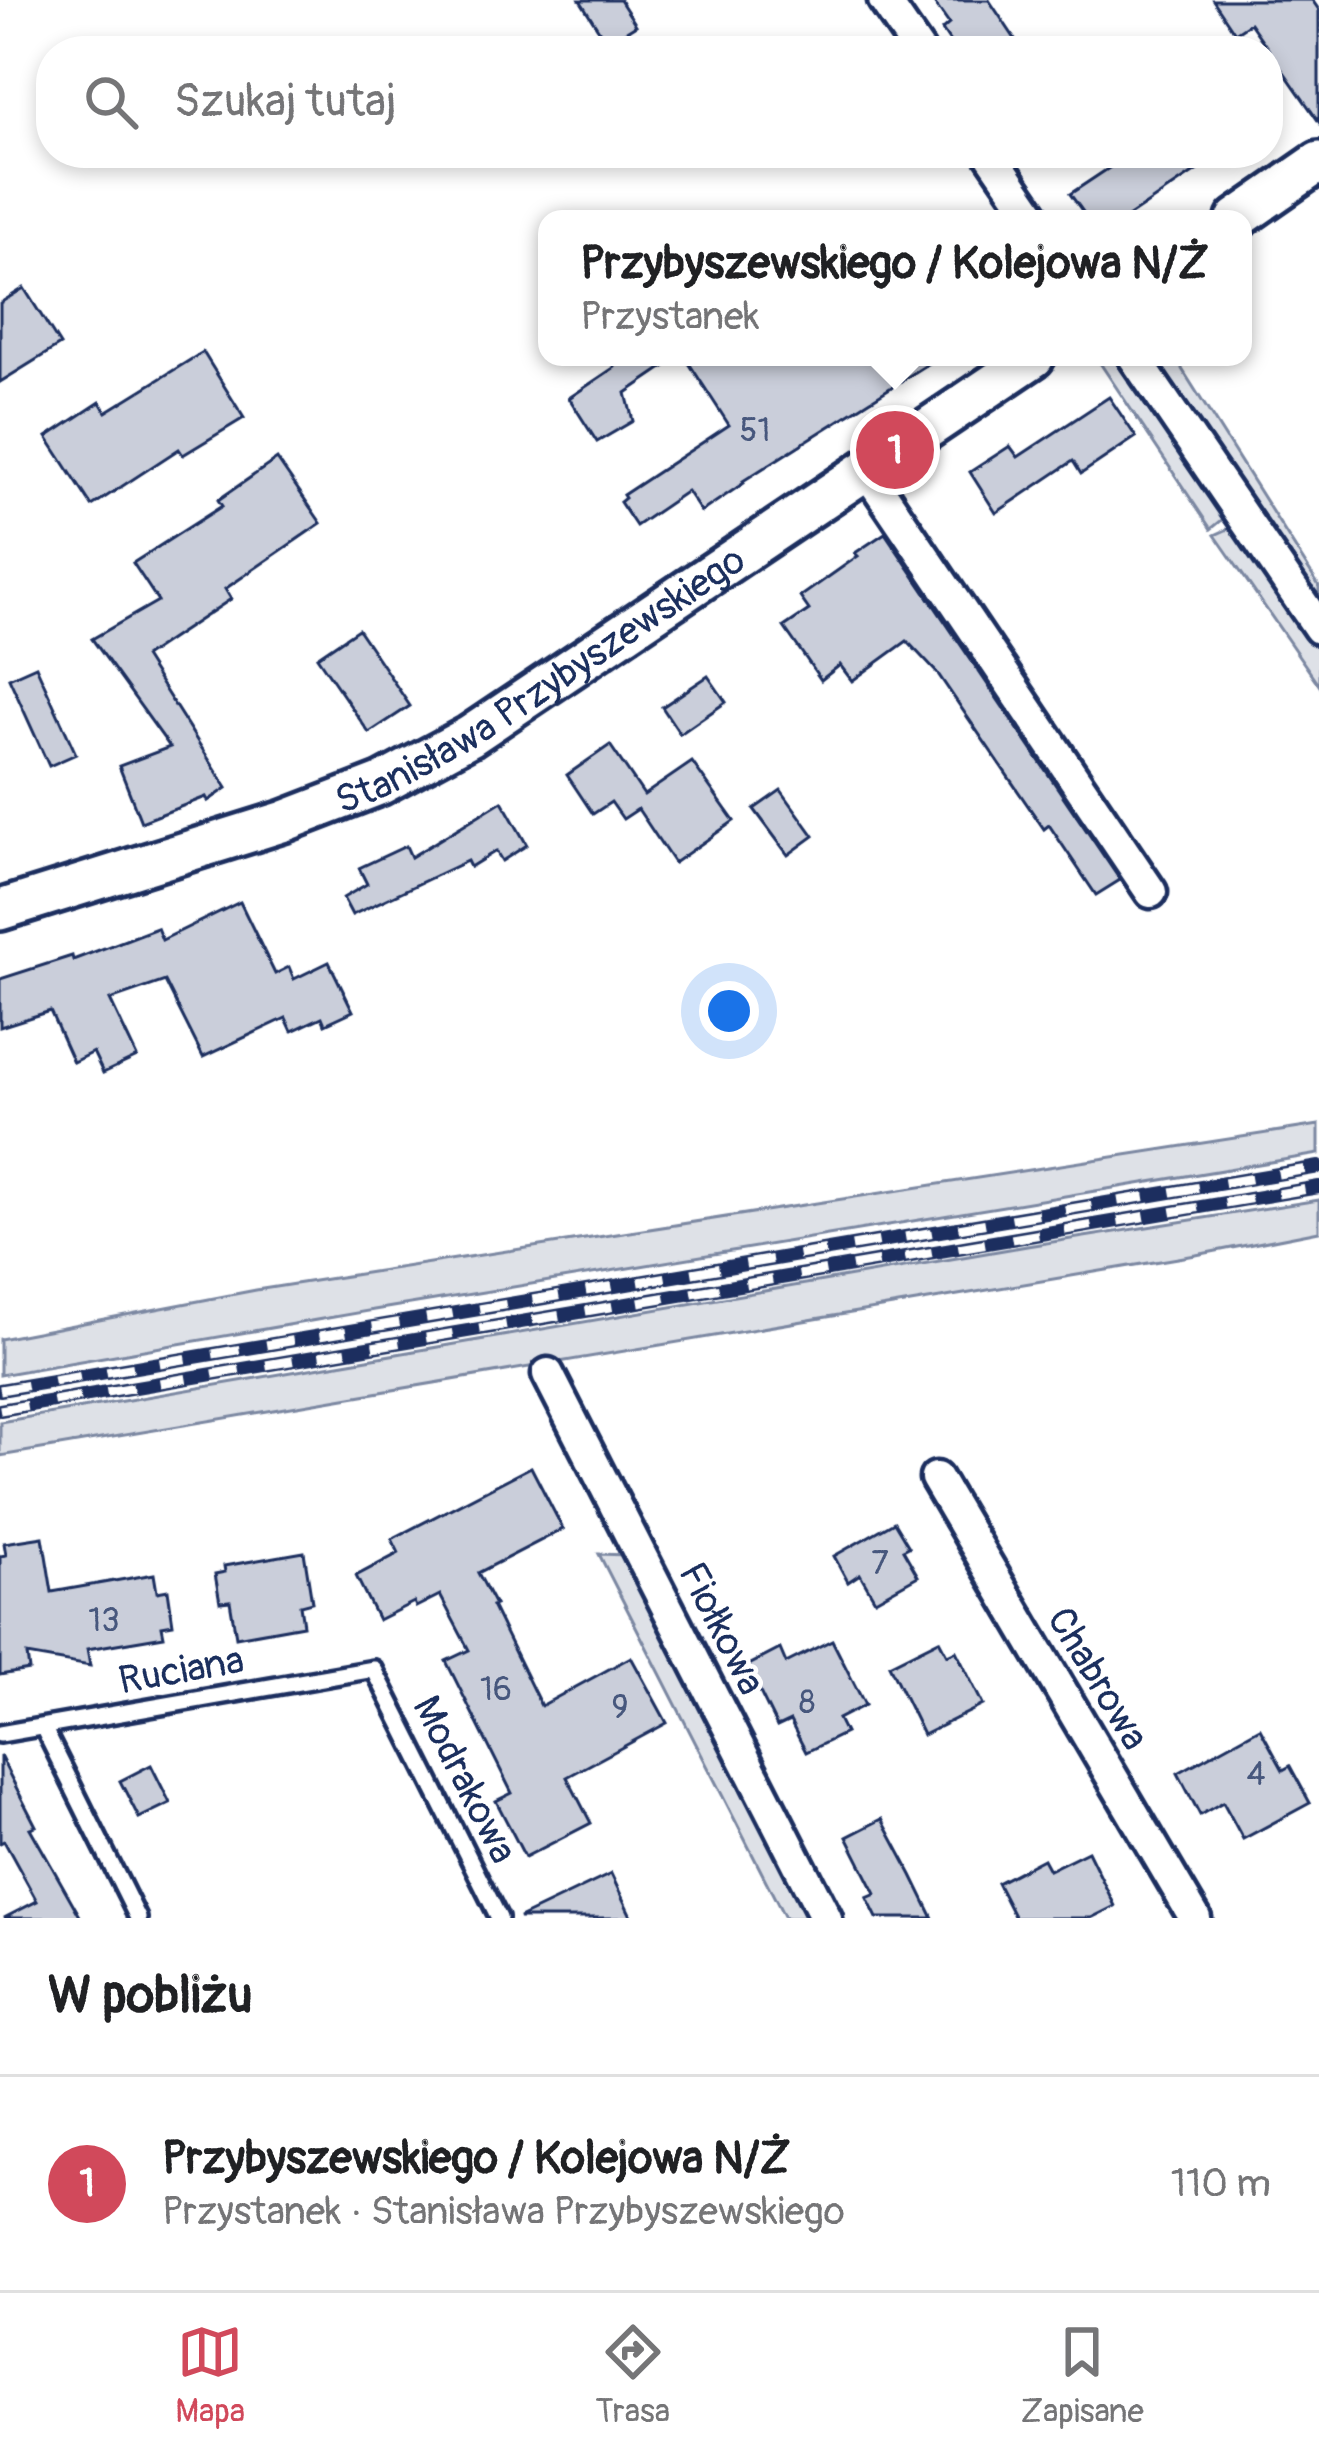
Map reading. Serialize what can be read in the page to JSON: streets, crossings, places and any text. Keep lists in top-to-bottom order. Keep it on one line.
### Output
{"streets":{"street":["Stanisława Przybyszewskiego","Fiołkowa","Chabrowa"],"lane":["Ruciana","Modrakowa"]},"crossings":[["Ruciana","Modrakowa"]],"house_numbers":["51","7","13","16","8","9","4"],"page":{"search":"Szukaj tutaj","popup":["Przybyszewskiego / Kolejowa N/Ż","Przystanek"],"pins":"1","heading":"W pobliżu","list":[{"mark":"1","name":"Przybyszewskiego / Kolejowa N/Ż","note":"Przystanek · Stanisława Przybyszewskiego","value":"110 m"}],"nav":["Mapa","Trasa","Zapisane"]}}
